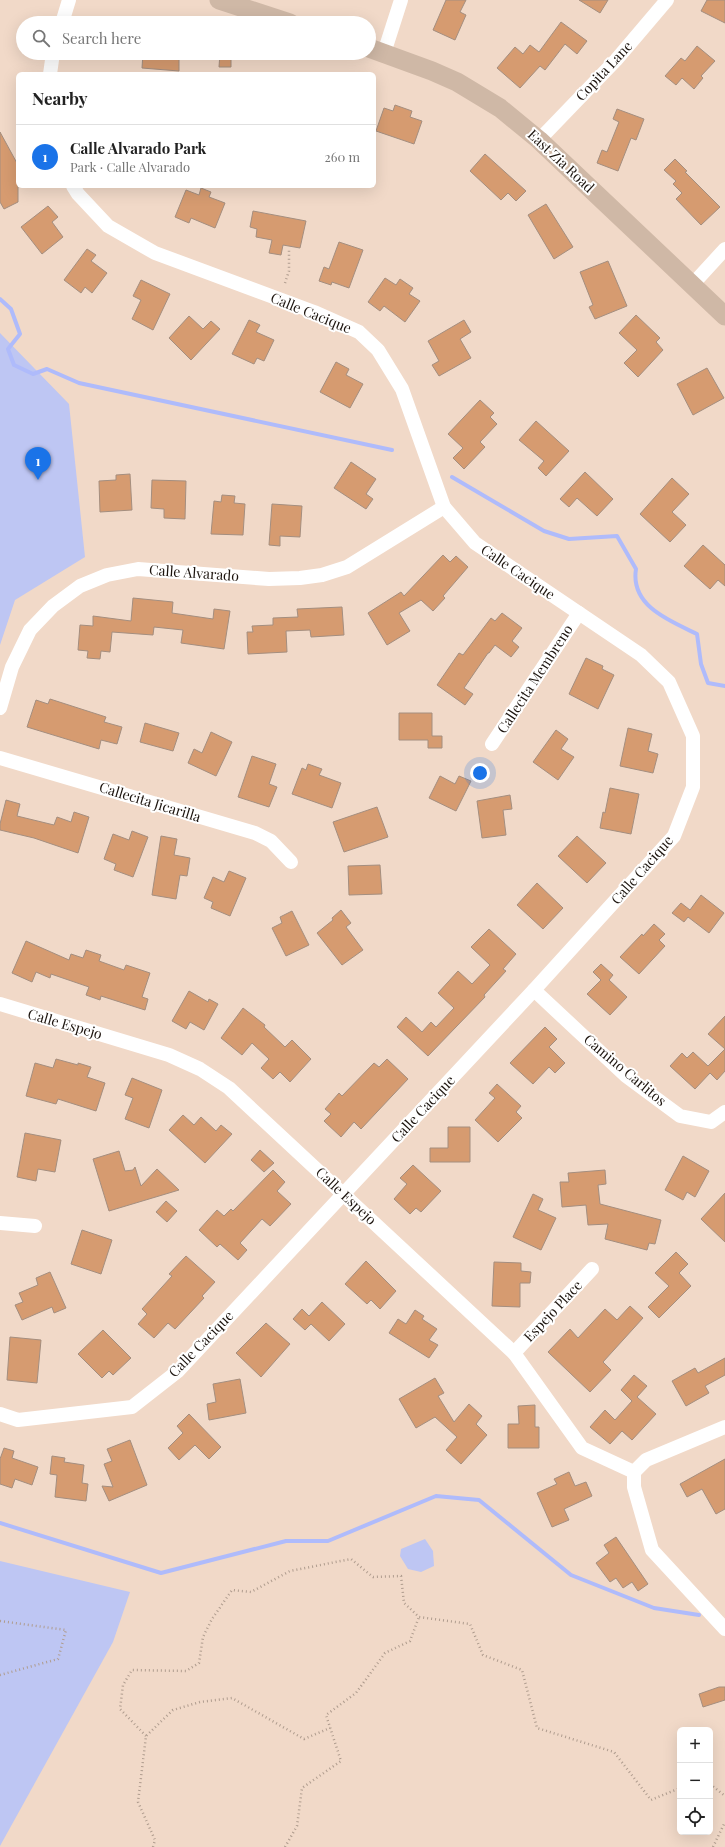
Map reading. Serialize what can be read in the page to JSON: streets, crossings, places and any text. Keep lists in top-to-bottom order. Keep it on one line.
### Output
{"streets":{"street":["Copita Lane","East Zia Road","Calle Cacique","Calle Alvarado","Callecita Membreno","Callecita Jicarilla","Calle Espejo","Camino Carlitos","Espejo Place"]},"crossings":[["Copita Lane","East Zia Road"],["Calle Cacique","Calle Alvarado"],["Calle Cacique","Callecita Membreno"],["Calle Cacique","Calle Espejo"],["Calle Cacique","Camino Carlitos"],["Calle Espejo","Espejo Place"]],"page":{"search":"Search here","heading":"Nearby","list":[{"mark":"1","name":"Calle Alvarado Park","note":"Park · Calle Alvarado","value":"260 m"}],"pins":"1","map_buttons":["+","−"]}}
